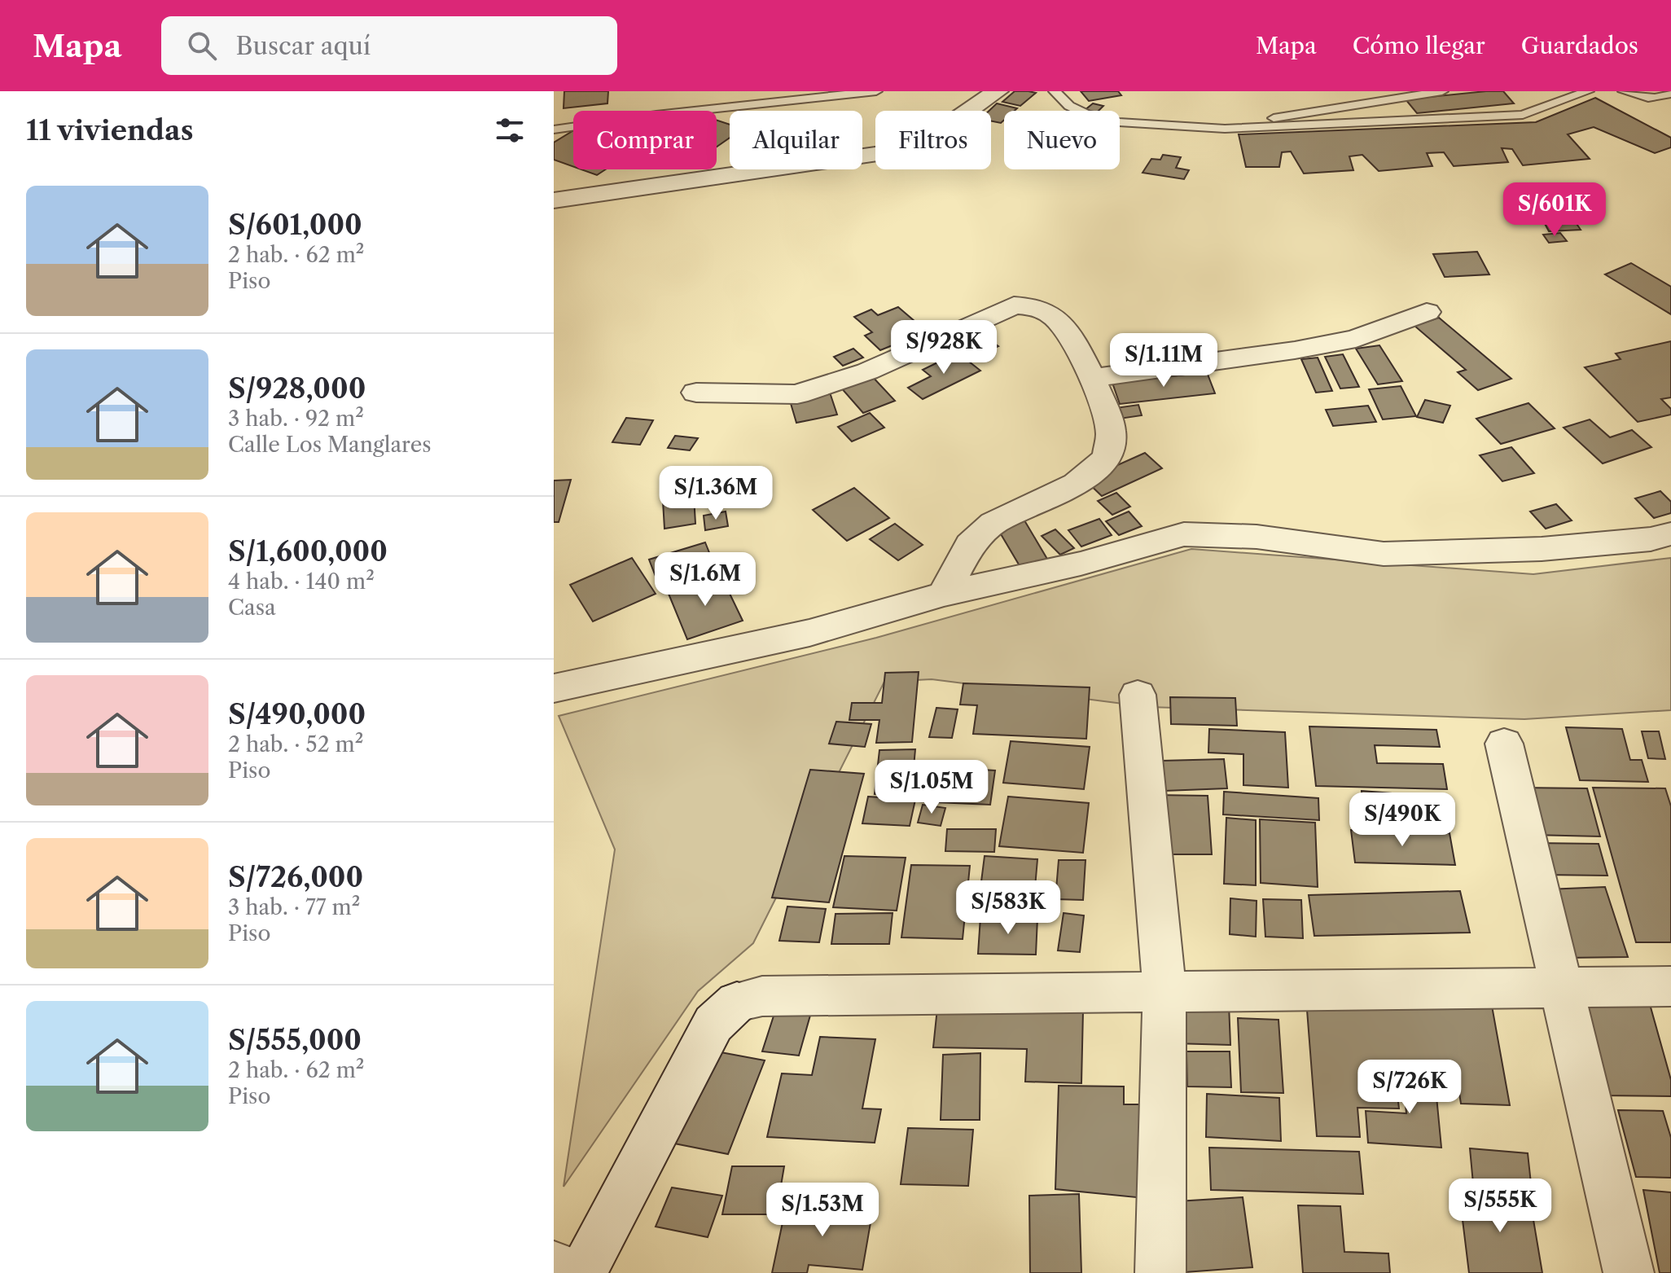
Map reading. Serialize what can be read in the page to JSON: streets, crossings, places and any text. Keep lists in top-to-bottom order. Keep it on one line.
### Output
{"page":{"header":"Mapa","search":"Buscar aquí","nav":["Mapa","Cómo llegar","Guardados"],"heading":"11 viviendas","chip":["Comprar","Alquilar","Filtros","Nuevo"],"list":[{"name":"S/601,000","note":"2 hab. · 62 m² · Piso"},{"name":"S/928,000","note":"3 hab. · 92 m² · Calle Los Manglares"},{"name":"S/1,600,000","note":"4 hab. · 140 m² · Casa"},{"name":"S/490,000","note":"2 hab. · 52 m² · Piso"},{"name":"S/726,000","note":"3 hab. · 77 m² · Piso"},{"name":"S/555,000","note":"2 hab. · 62 m² · Piso"}],"price":["S/601K","S/928K","S/1.11M","S/1.36M","S/1.6M","S/1.05M","S/490K","S/583K","S/726K","S/555K","S/1.53M"]}}
